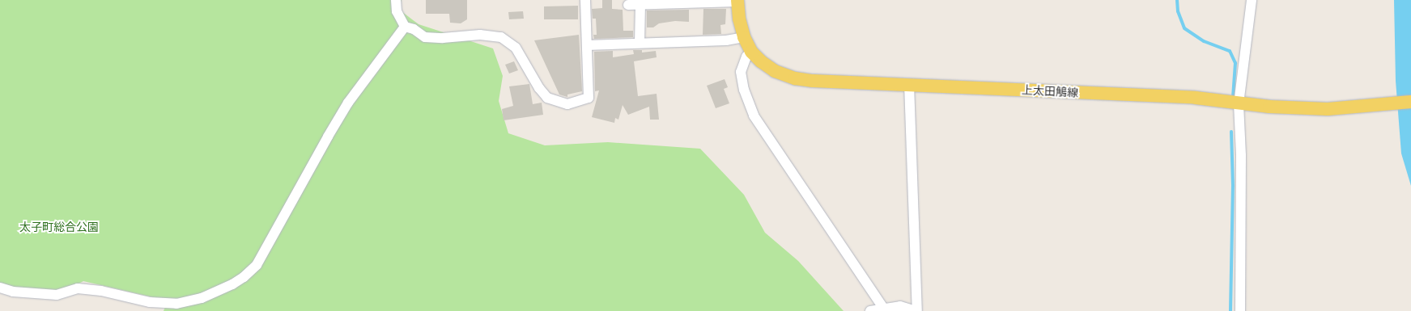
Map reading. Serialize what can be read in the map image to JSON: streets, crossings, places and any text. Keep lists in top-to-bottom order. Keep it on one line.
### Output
{"streets":{"main road":["上太田鵤線"]},"parks":["太子町総合公園"]}
